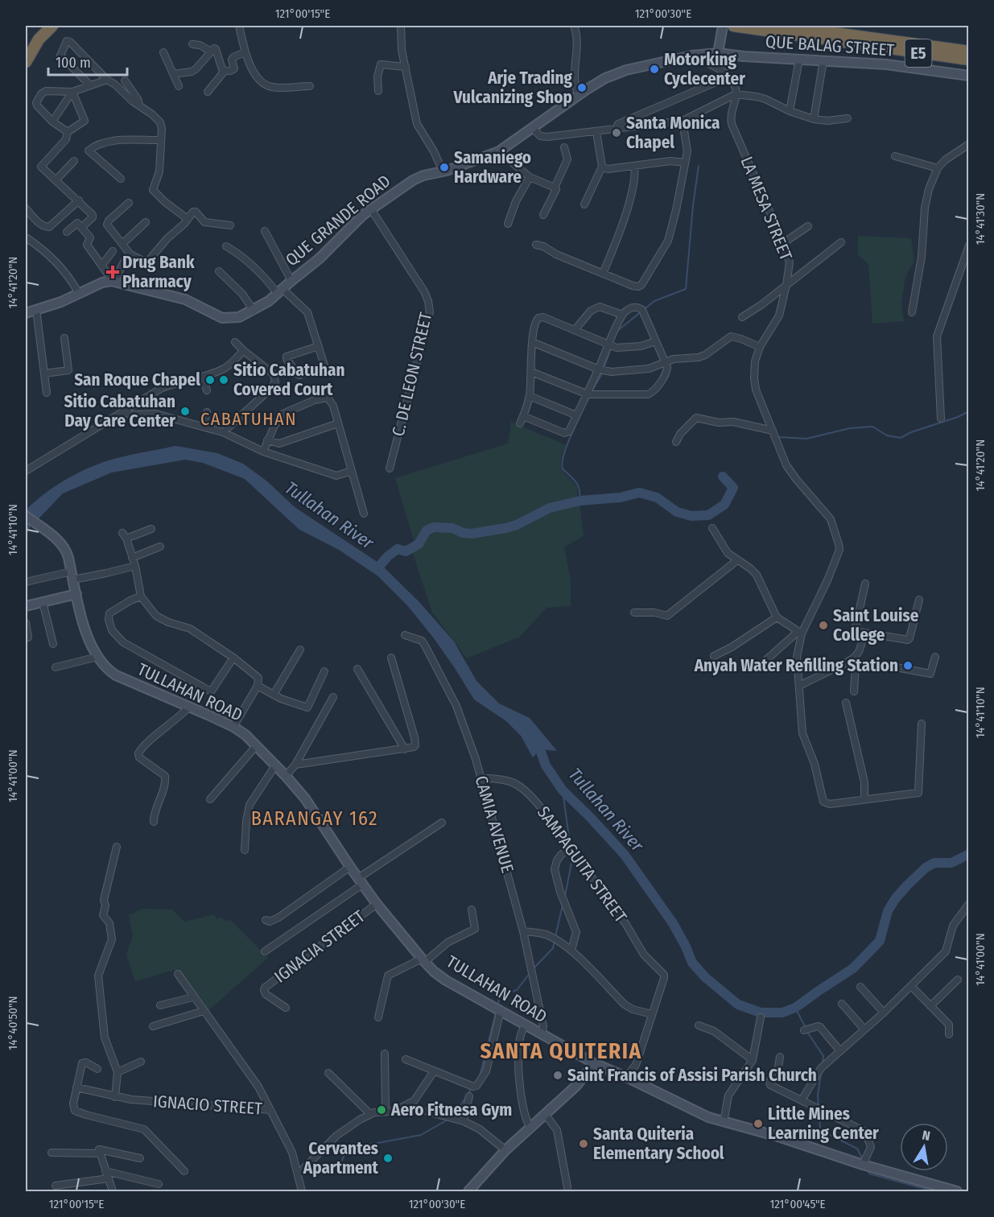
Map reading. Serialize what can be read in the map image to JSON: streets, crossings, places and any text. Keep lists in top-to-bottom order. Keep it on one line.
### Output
{"streets":{"highway":["E5"],"main road":["QUE BALAG STREET","QUE GRANDE ROAD","TULLAHAN ROAD"],"street":["LA MESA STREET","C. DE LEON STREET","CAMIA AVENUE","SAMPAGUITA STREET","IGNACIA STREET","IGNACIO STREET"]},"crossings":[["QUE BALAG STREET","QUE GRANDE ROAD"],["QUE GRANDE ROAD","C. DE LEON STREET"],["TULLAHAN ROAD","CAMIA AVENUE"],["TULLAHAN ROAD","IGNACIA STREET"],["CAMIA AVENUE","SAMPAGUITA STREET"]],"districts":["CABATUHAN","BARANGAY 162","SANTA QUITERIA"],"water":["Tullahan River"],"places":{"other":["Motorking Cyclecenter","Arje Trading Vulcanizing Shop","Santa Monica Chapel","Samaniego Hardware","San Roque Chapel","Sitio Cabatuhan Covered Court","Sitio Cabatuhan Day Care Center","Saint Louise College","Anyah Water Refilling Station","Saint Francis of Assisi Parish Church","Aero Fitnesa Gym","Little Mines Learning Center","Santa Quiteria Elementary School","Cervantes Apartment"],"health":["Drug Bank Pharmacy"]},"scale_bar":"100 m","north":"top","coordinates":["121°00'15\"E","121°00'30\"E","14°41'30\"N","14°41'20\"N","14°41'10\"N","14°41'00\"N","14°40'50\"N","121°00'45\"E"]}
